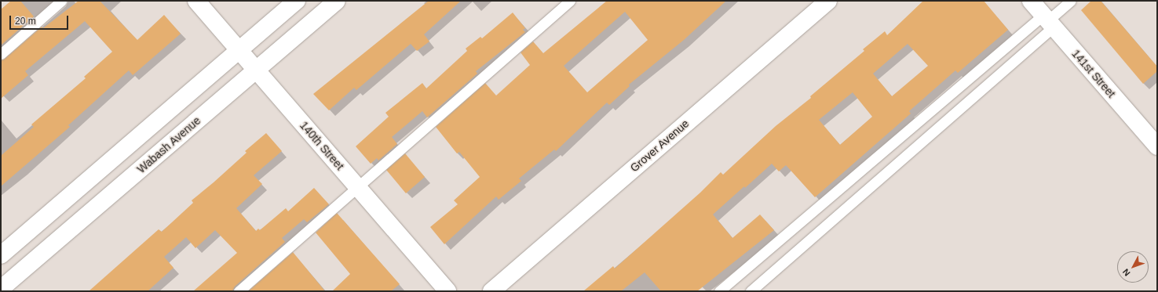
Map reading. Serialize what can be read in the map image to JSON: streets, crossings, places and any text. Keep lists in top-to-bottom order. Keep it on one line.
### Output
{"streets":{"street":["141st Street","Wabash Avenue","140th Street","Grover Avenue"]},"crossings":[["Wabash Avenue","140th Street"]],"scale_bar":"20 m","north":"bottom left"}
